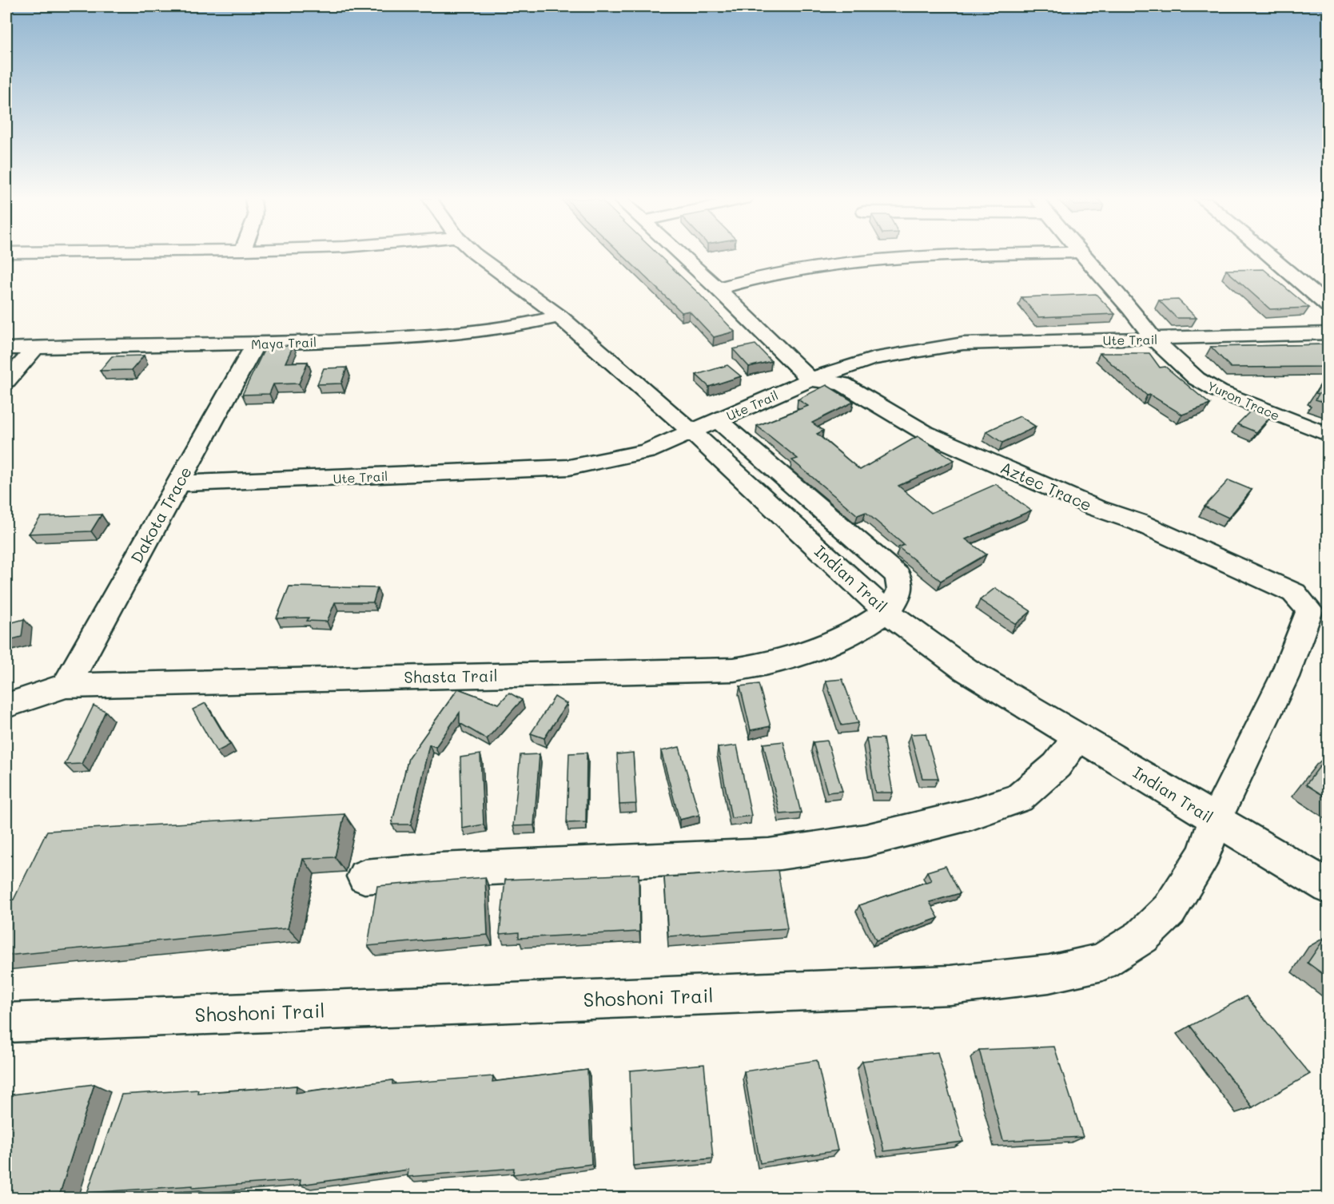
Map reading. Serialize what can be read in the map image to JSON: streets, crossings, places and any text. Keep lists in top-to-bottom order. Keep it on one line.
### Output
{"streets":{"street":["Ute Trail","Maya Trail","Yuron Trace","Aztec Trace","Dakota Trace","Indian Trail","Shasta Trail","Shoshoni Trail"]},"crossings":[["Ute Trail","Yuron Trace"],["Ute Trail","Aztec Trace"],["Ute Trail","Dakota Trace"],["Ute Trail","Indian Trail"],["Maya Trail","Dakota Trace"],["Maya Trail","Indian Trail"],["Aztec Trace","Indian Trail"],["Aztec Trace","Shoshoni Trail"],["Dakota Trace","Shasta Trail"],["Indian Trail","Shasta Trail"],["Indian Trail","Shoshoni Trail"]]}
